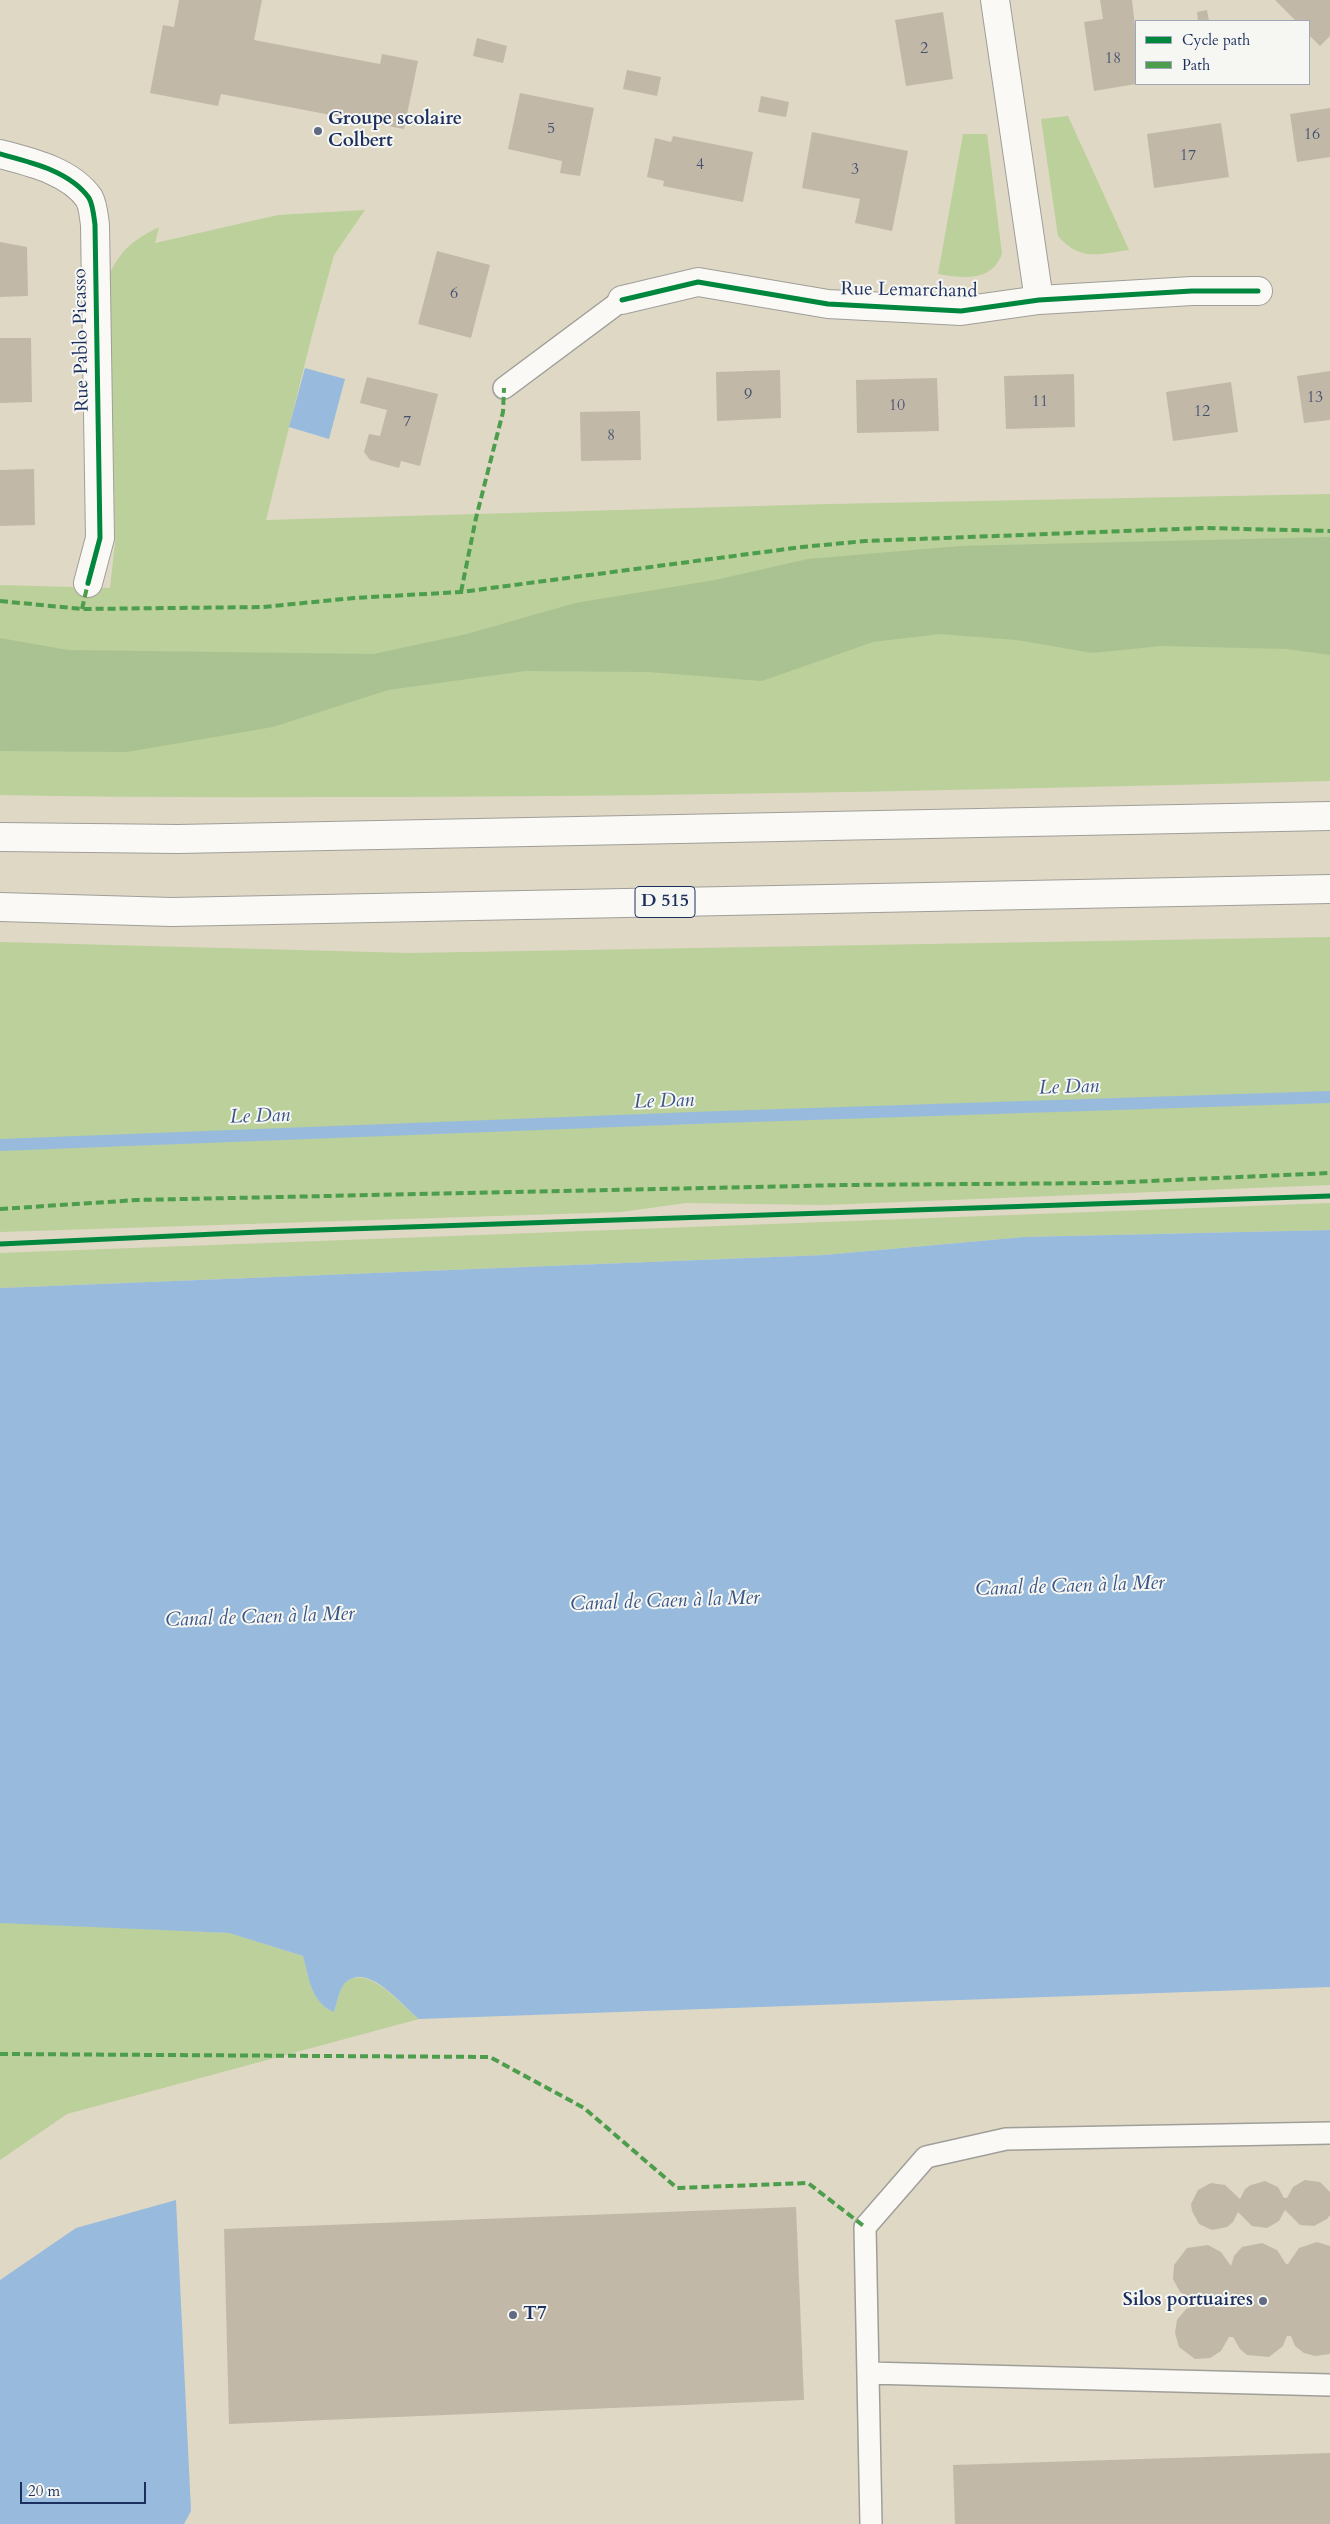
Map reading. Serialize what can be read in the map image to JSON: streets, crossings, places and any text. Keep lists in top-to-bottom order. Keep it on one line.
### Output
{"streets":{"main road":["Rue Lemarchand","Rue Pablo Picasso","D 515"]},"water":["Le Dan","Canal de Caen à la Mer"],"places":["Groupe scolaire Colbert","Silos portuaires","T7"],"house_numbers":["2","18","5","16","17","4","3","6","9","13","11","10","12","7","8"],"legend":["Cycle path","Path"],"scale_bar":"20 m"}
